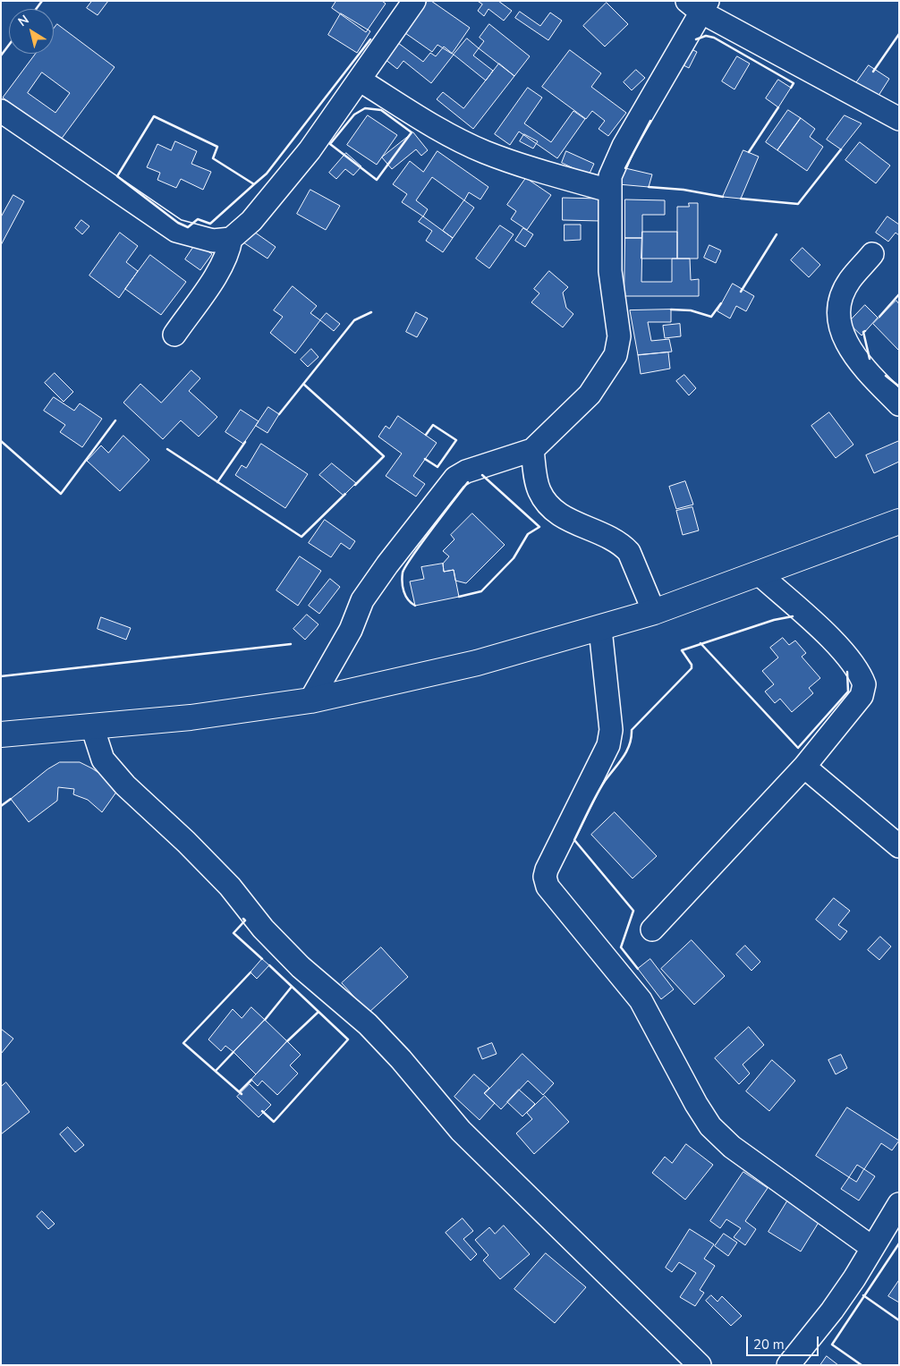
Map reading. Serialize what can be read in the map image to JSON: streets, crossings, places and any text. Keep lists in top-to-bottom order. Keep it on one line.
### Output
{"scale_bar":"20 m","north":"top left"}
